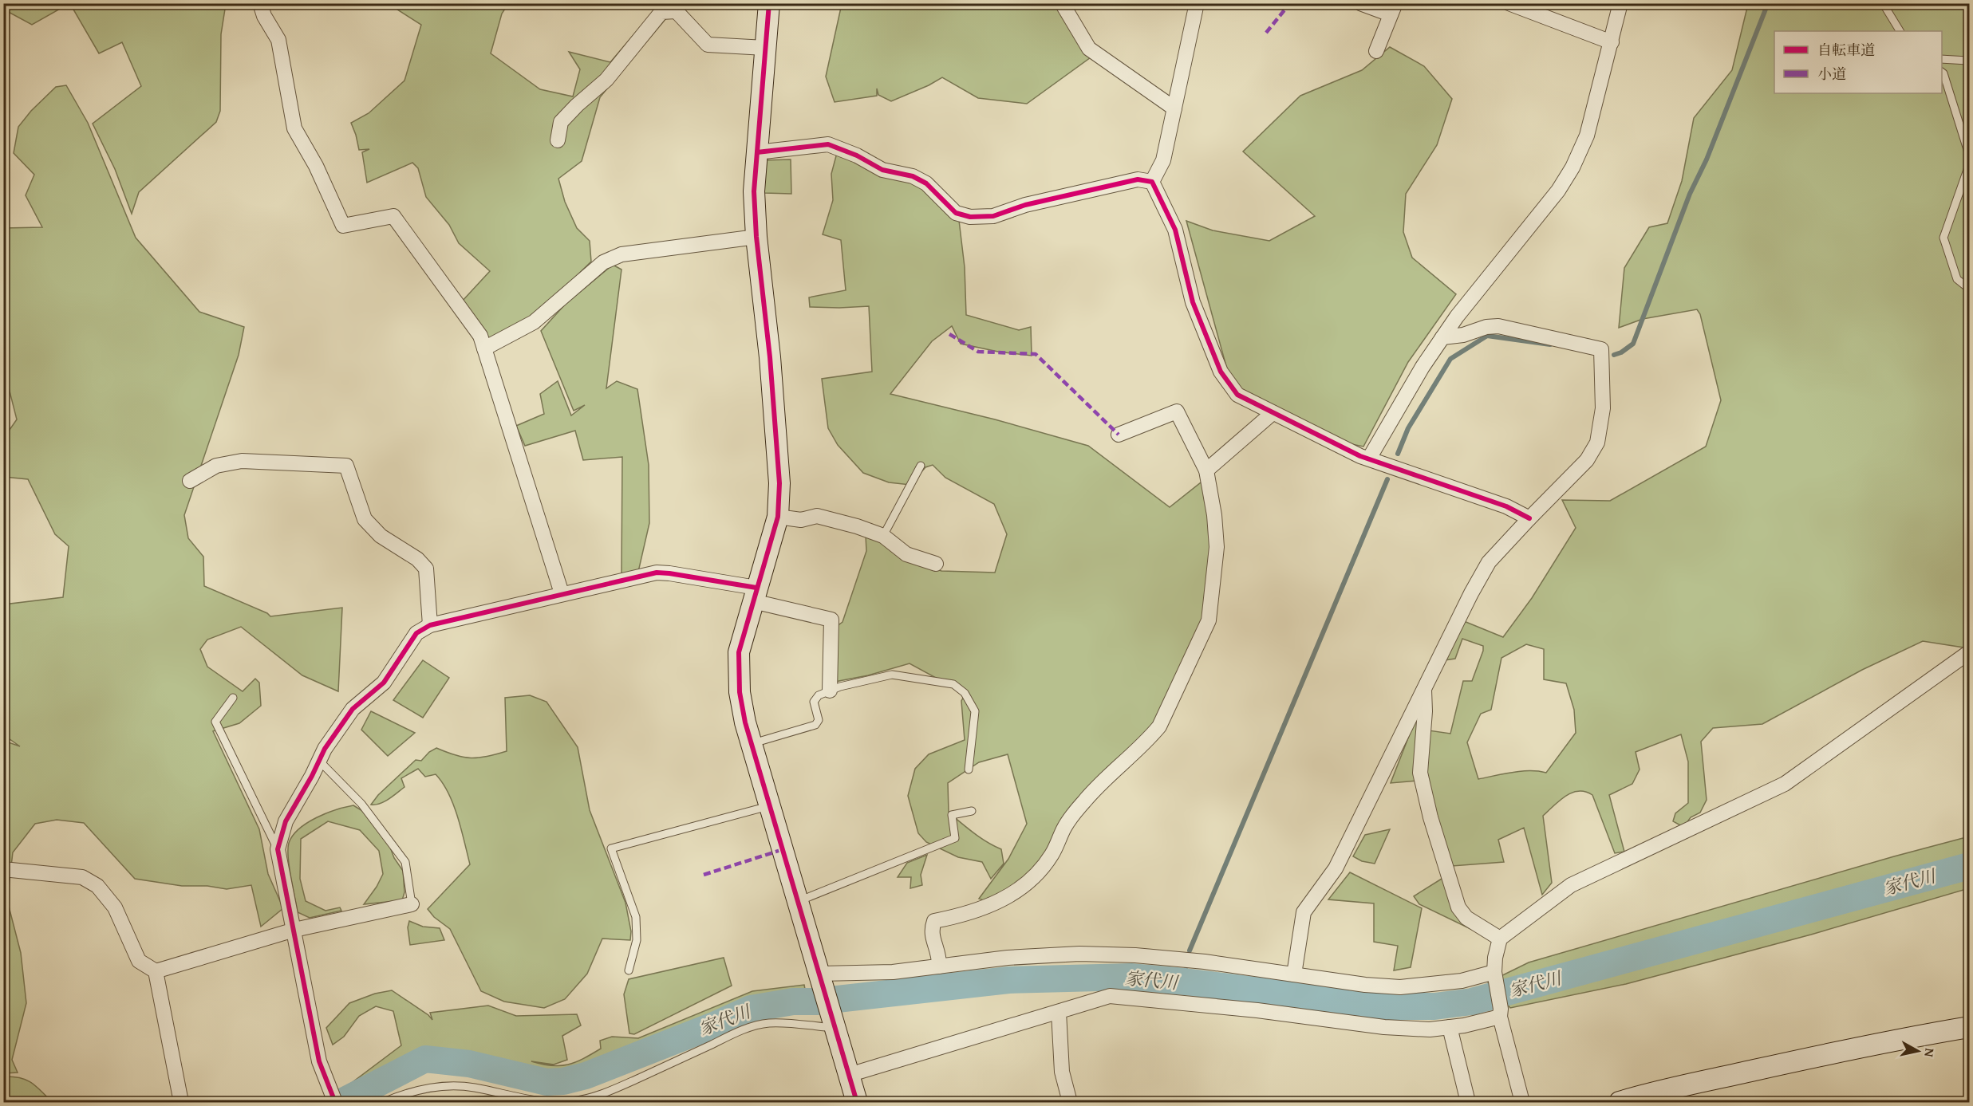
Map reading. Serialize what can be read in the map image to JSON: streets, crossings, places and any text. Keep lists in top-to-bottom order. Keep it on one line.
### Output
{"water":["家代川"],"legend":["自転車道","小道"],"north":"right"}
